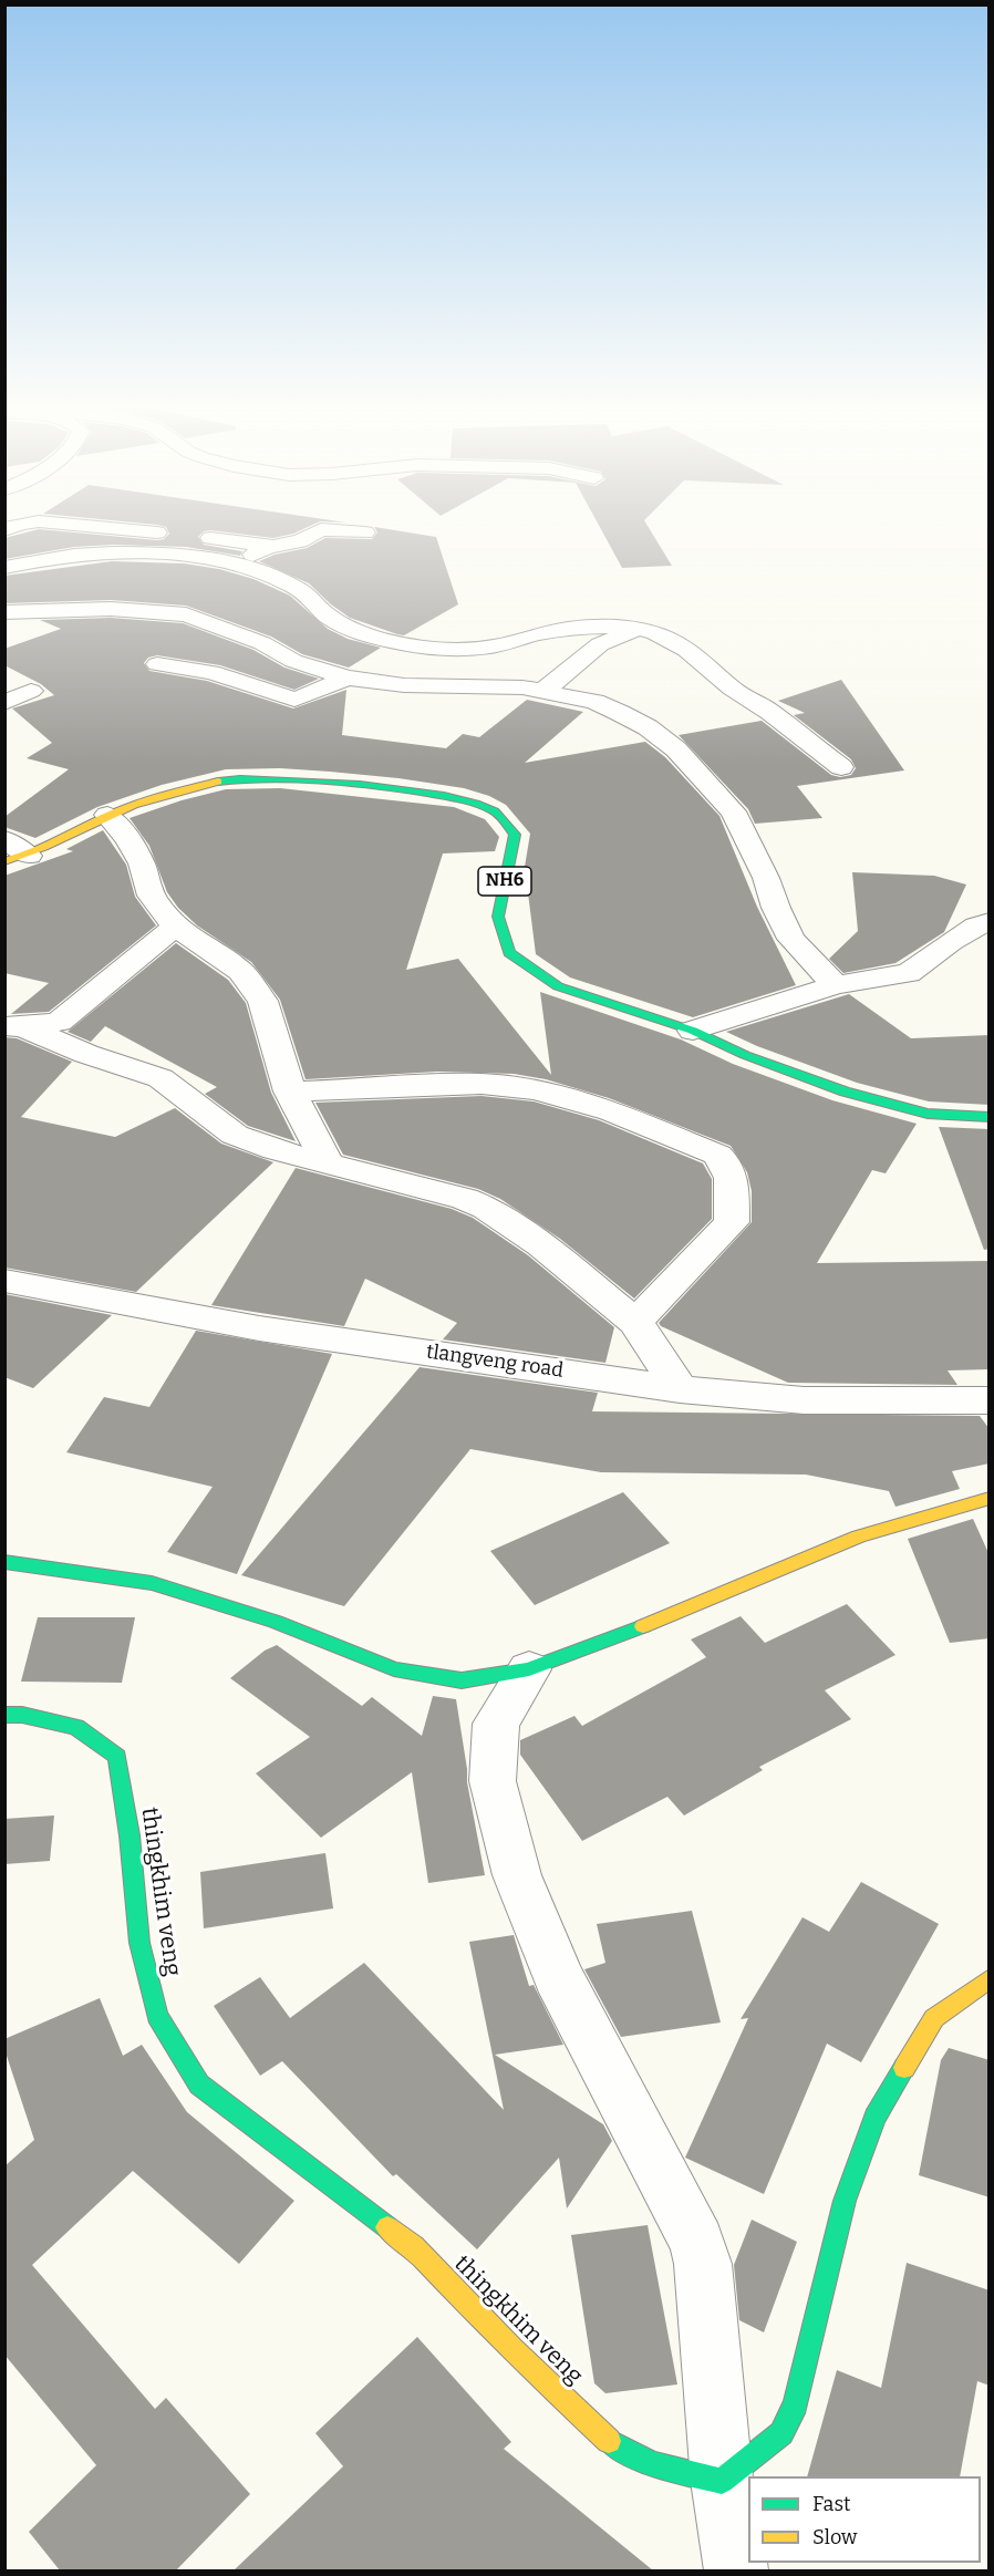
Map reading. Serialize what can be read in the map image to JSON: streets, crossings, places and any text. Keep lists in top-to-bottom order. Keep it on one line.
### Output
{"streets":{"main road":["NH6","thingkhim veng"],"street":["tlangveng road"]},"legend":["Fast","Slow"]}
